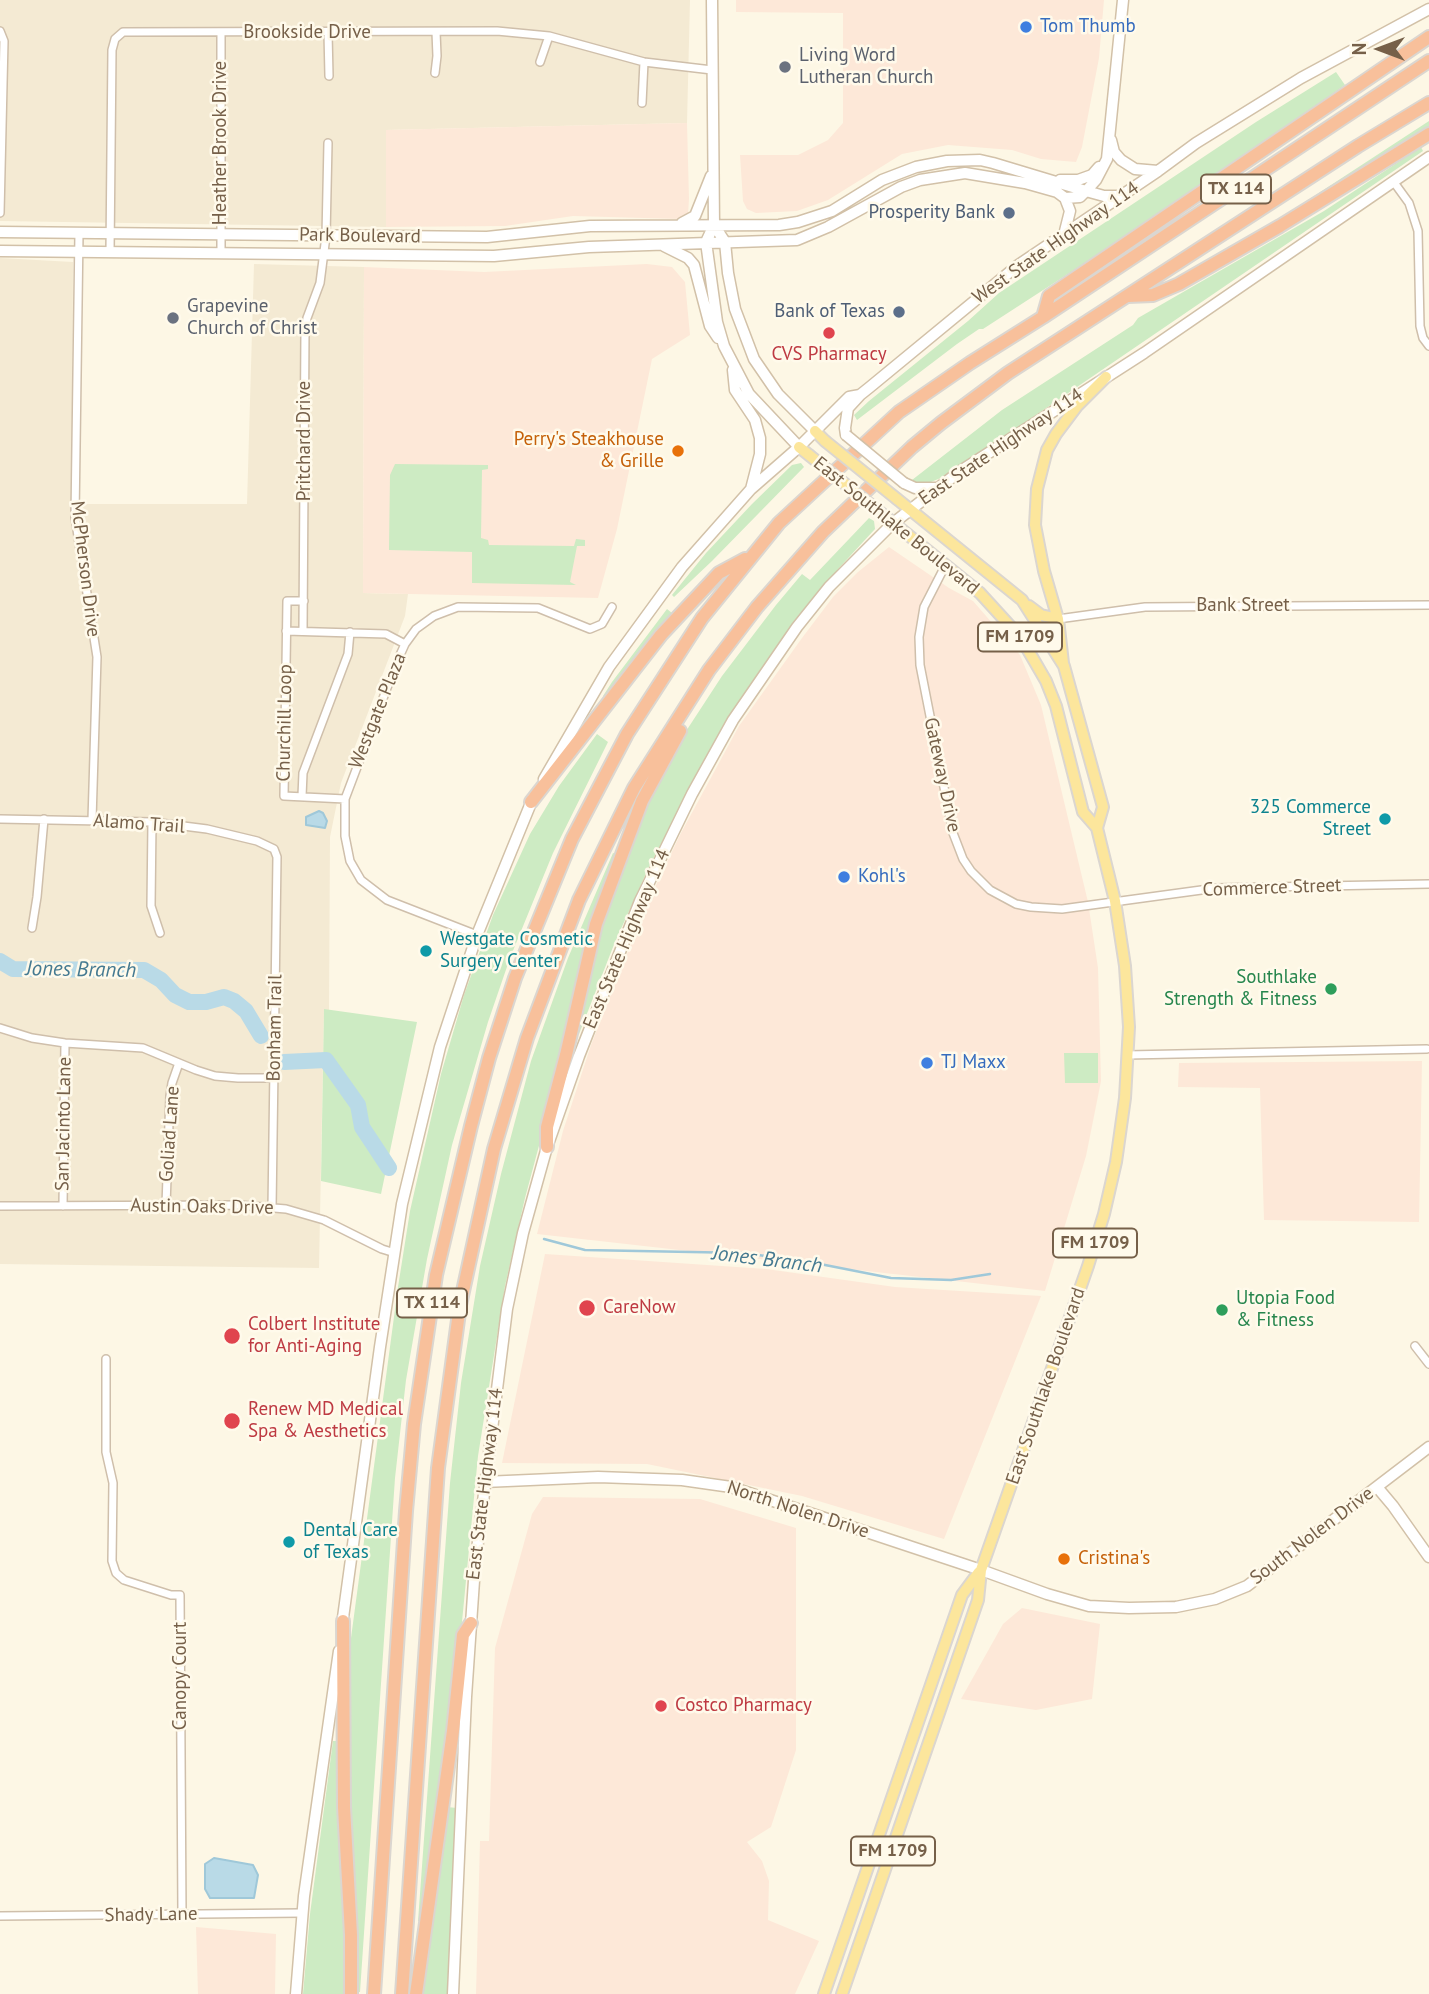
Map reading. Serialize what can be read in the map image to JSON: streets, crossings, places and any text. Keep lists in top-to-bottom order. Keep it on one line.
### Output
{"streets":{"highway":["TX 114"],"main road":["Park Boulevard","West State Highway 114","East State Highway 114","East Southlake Boulevard","FM 1709","North Nolen Drive","South Nolen Drive"],"street":["Brookside Drive","Heather Brook Drive","Pritchard Drive","McPherson Drive","Bank Street","Westgate Plaza","Churchill Loop","Gateway Drive","Alamo Trail","Commerce Street","Bonham Trail","San Jacinto Lane","Goliad Lane","Austin Oaks Drive","Canopy Court","Shady Lane"]},"crossings":[["Brookside Drive","Heather Brook Drive"],["Brookside Drive","Park Boulevard"],["Heather Brook Drive","Park Boulevard"],["Park Boulevard","West State Highway 114"],["Park Boulevard","Pritchard Drive"],["Park Boulevard","McPherson Drive"],["West State Highway 114","East Southlake Boulevard"],["West State Highway 114","FM 1709"],["Pritchard Drive","Churchill Loop"],["East State Highway 114","East Southlake Boulevard"],["East State Highway 114","FM 1709"],["East State Highway 114","North Nolen Drive"],["East Southlake Boulevard","FM 1709"],["East Southlake Boulevard","Gateway Drive"],["East Southlake Boulevard","Commerce Street"],["East Southlake Boulevard","North Nolen Drive"],["East Southlake Boulevard","South Nolen Drive"],["McPherson Drive","Alamo Trail"],["Westgate Plaza","Churchill Loop"],["Gateway Drive","Commerce Street"],["Alamo Trail","Bonham Trail"],["Bonham Trail","Austin Oaks Drive"],["San Jacinto Lane","Austin Oaks Drive"],["Goliad Lane","Austin Oaks Drive"],["North Nolen Drive","South Nolen Drive"],["Canopy Court","Shady Lane"]],"water":["Jones Branch"],"places":["Tom Thumb","Living Word Lutheran Church","Prosperity Bank","Bank of Texas","Grapevine Church of Christ","CVS Pharmacy","Perry's Steakhouse & Grille","325 Commerce Street","Kohl's","Westgate Cosmetic Surgery Center","Southlake Strength & Fitness","TJ Maxx","CareNow","Utopia Food & Fitness","Colbert Institute for Anti-Aging","Renew MD Medical Spa & Aesthetics","Dental Care of Texas","Cristina's","Costco Pharmacy"],"north":"left"}
